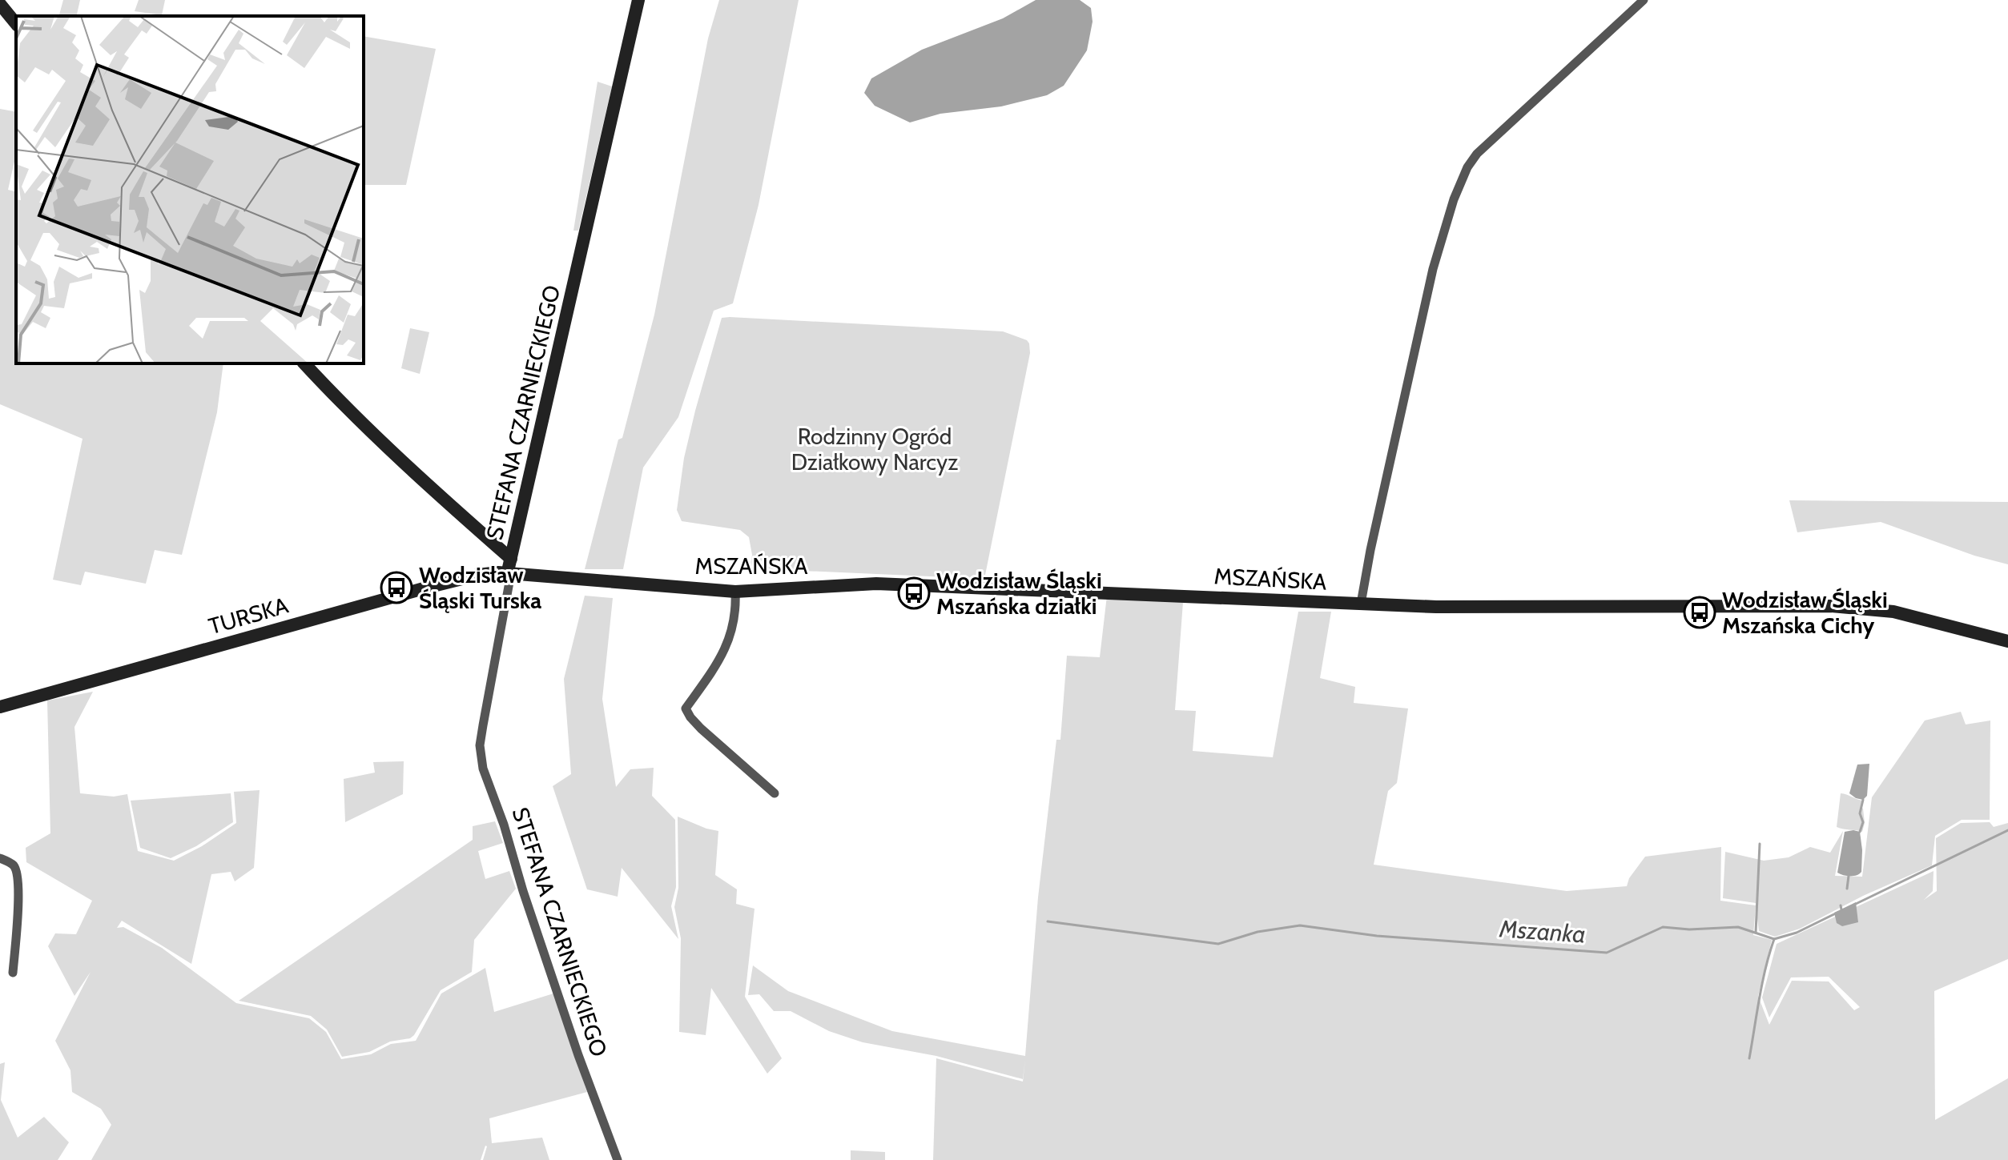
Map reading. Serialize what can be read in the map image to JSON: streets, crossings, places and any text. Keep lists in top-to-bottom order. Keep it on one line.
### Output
{"streets":{"street":["STEFANA CZARNIECKIEGO","MSZAŃSKA","TURSKA"]},"crossings":[["STEFANA CZARNIECKIEGO","TURSKA"],["MSZAŃSKA","TURSKA"]],"water":["Mszanka"],"parks":["Rodzinny Ogród Działkowy Narcyz"],"places":{"bus stop":["Wodzisław Śląski Turska","Wodzisław Śląski Mszańska działki","Wodzisław Śląski Mszańska Cichy"]}}
